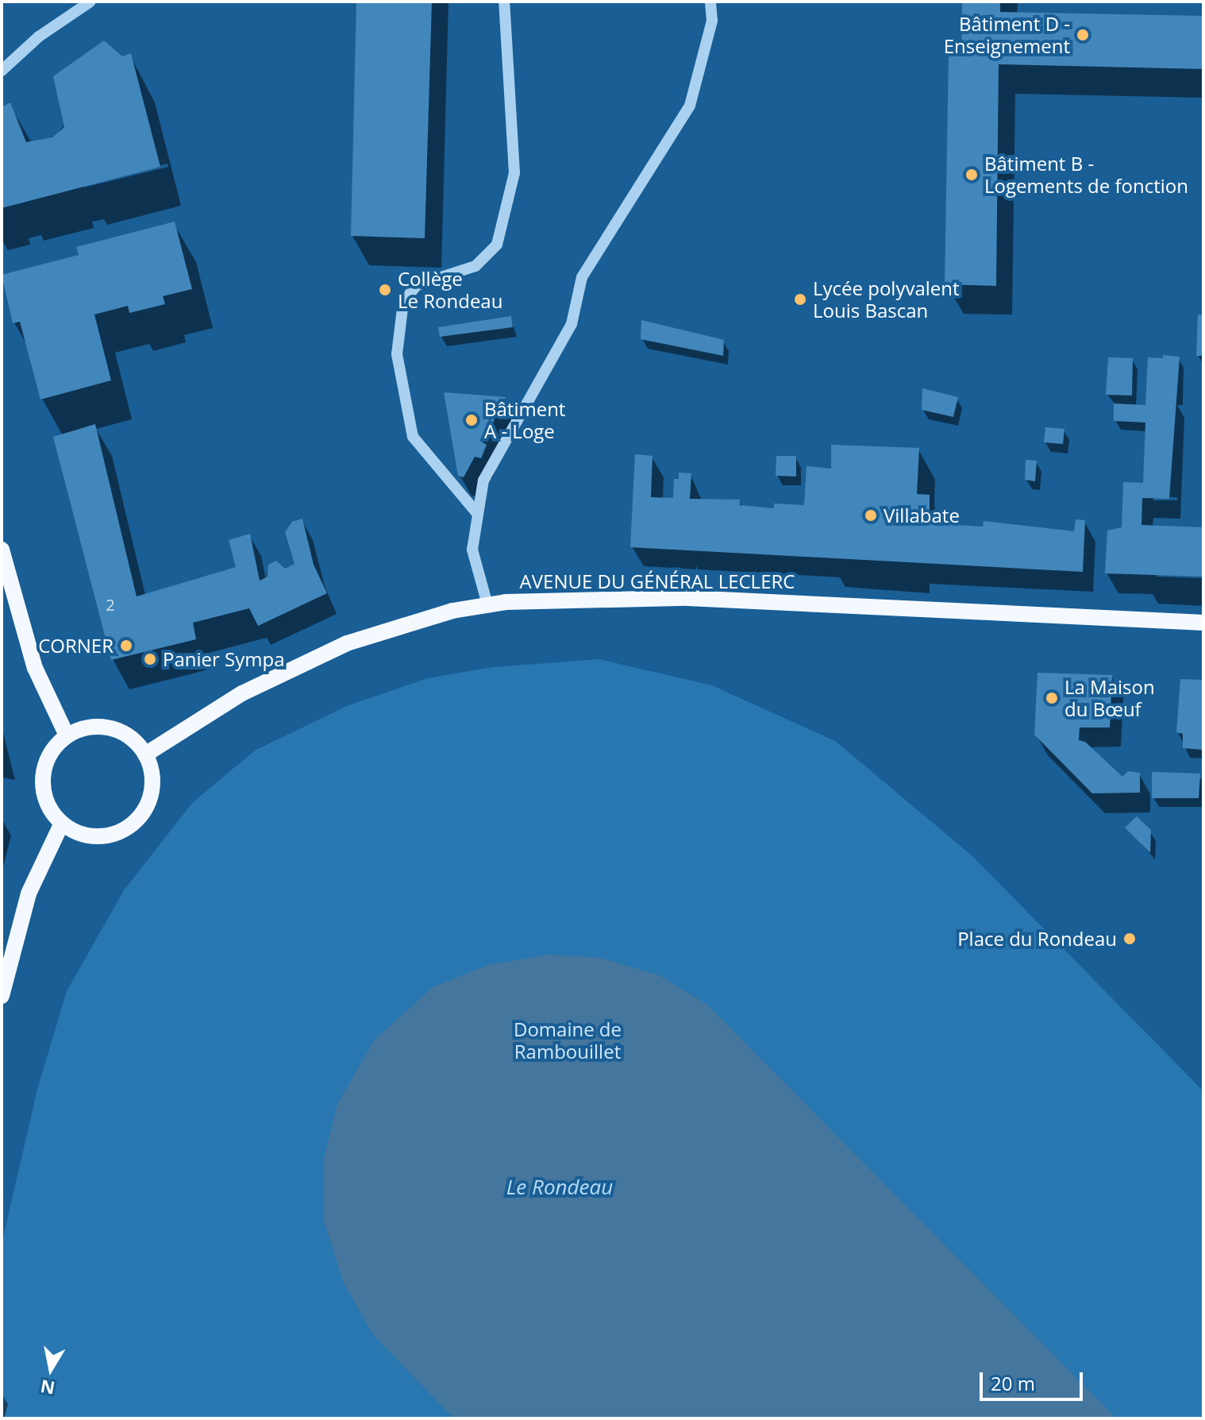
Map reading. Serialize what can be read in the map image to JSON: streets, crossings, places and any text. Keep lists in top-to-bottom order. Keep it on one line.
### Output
{"streets":{"main road":["AVENUE DU GÉNÉRAL LECLERC"]},"water":["Le Rondeau"],"parks":["Domaine de Rambouillet"],"places":["Bâtiment D - Enseignement","Bâtiment B - Logements de fonction","Collège Le Rondeau","Lycée polyvalent Louis Bascan","Bâtiment A - Loge","Villabate","CORNER","Panier Sympa","La Maison du Bœuf","Place du Rondeau"],"house_numbers":["2"],"scale_bar":"20 m","north":"bottom"}
